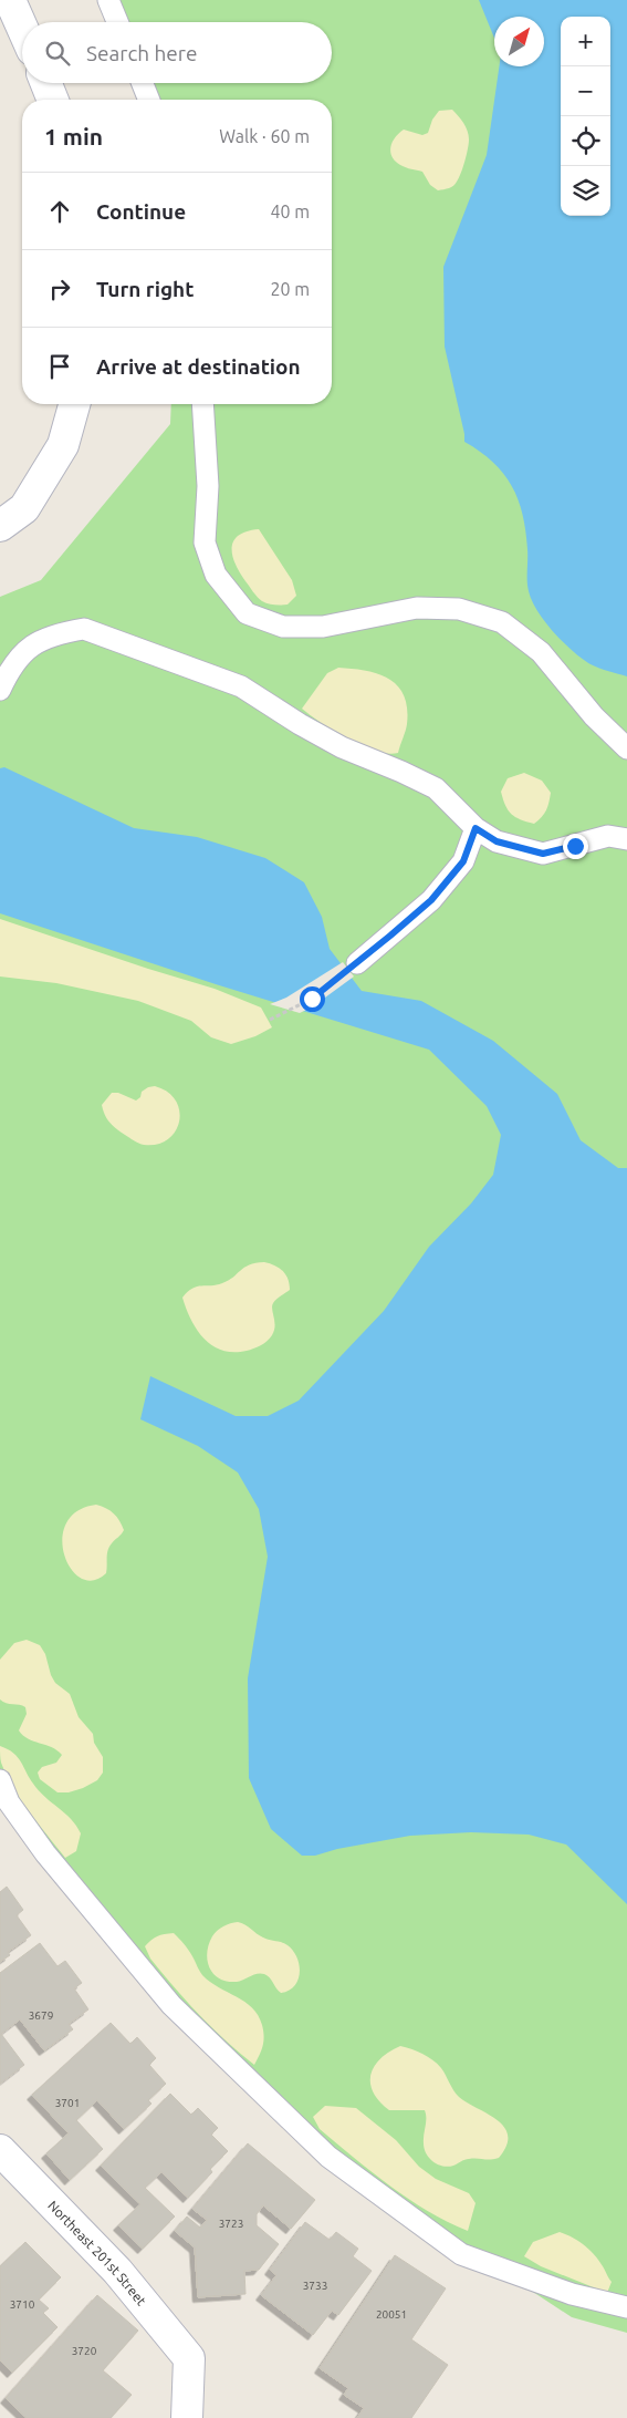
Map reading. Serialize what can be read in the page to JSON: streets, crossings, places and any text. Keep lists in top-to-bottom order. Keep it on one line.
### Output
{"streets":{"street":["Northeast 201st Street"]},"house_numbers":["3679","3701","3723","3733","3710","20051","3720"],"north":"top right","page":{"map_buttons":["+","−"],"search":"Search here","heading":["1 min","Walk · 60 m"],"list":[["Continue","40 m"],["Turn right","20 m"],"Arrive at destination"]}}
